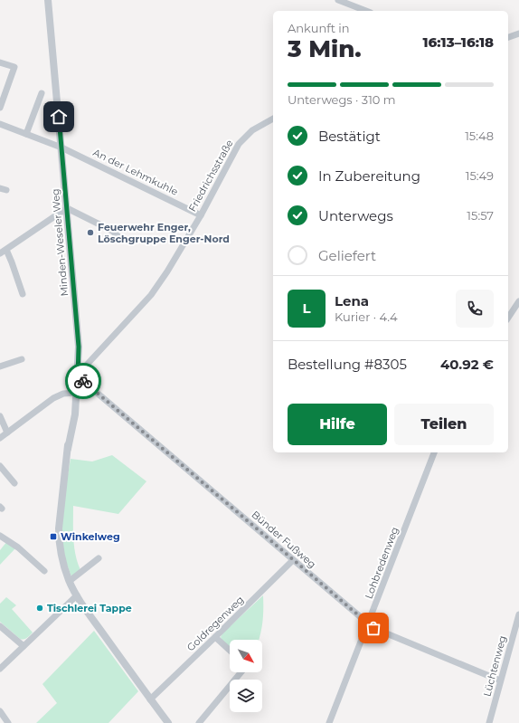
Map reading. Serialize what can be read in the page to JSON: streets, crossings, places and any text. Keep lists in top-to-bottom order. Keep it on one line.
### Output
{"streets":{"street":["An der Lehmkuhle","Friedrichsstraße","Minden-Weseler Weg","Bünder Fußweg","Lohbredenweg","Goldregenweg","Lüchtenweg"]},"crossings":[["An der Lehmkuhle","Friedrichsstraße"],["An der Lehmkuhle","Minden-Weseler Weg"],["Friedrichsstraße","Minden-Weseler Weg"],["Friedrichsstraße","Bünder Fußweg"],["Minden-Weseler Weg","Bünder Fußweg"],["Minden-Weseler Weg","Goldregenweg"],["Bünder Fußweg","Lohbredenweg"],["Bünder Fußweg","Goldregenweg"],["Bünder Fußweg","Lüchtenweg"]],"places":{"other":["Feuerwehr Enger, Löschgruppe Enger-Nord","Tischlerei Tappe"],"transit":["Winkelweg"]},"north":"bottom right","page":{"heading":["3 Min.","Ankunft in","16:13–16:18"],"panel":["Lena","Kurier · 4.4","Bestellung #8305","40.92 €"],"bar":"Unterwegs · 310 m","list":[["Bestätigt","15:48"],["In Zubereitung","15:49"],["Unterwegs","15:57"],"Geliefert"],"round":"L","buttons":["Hilfe","Teilen"]}}
